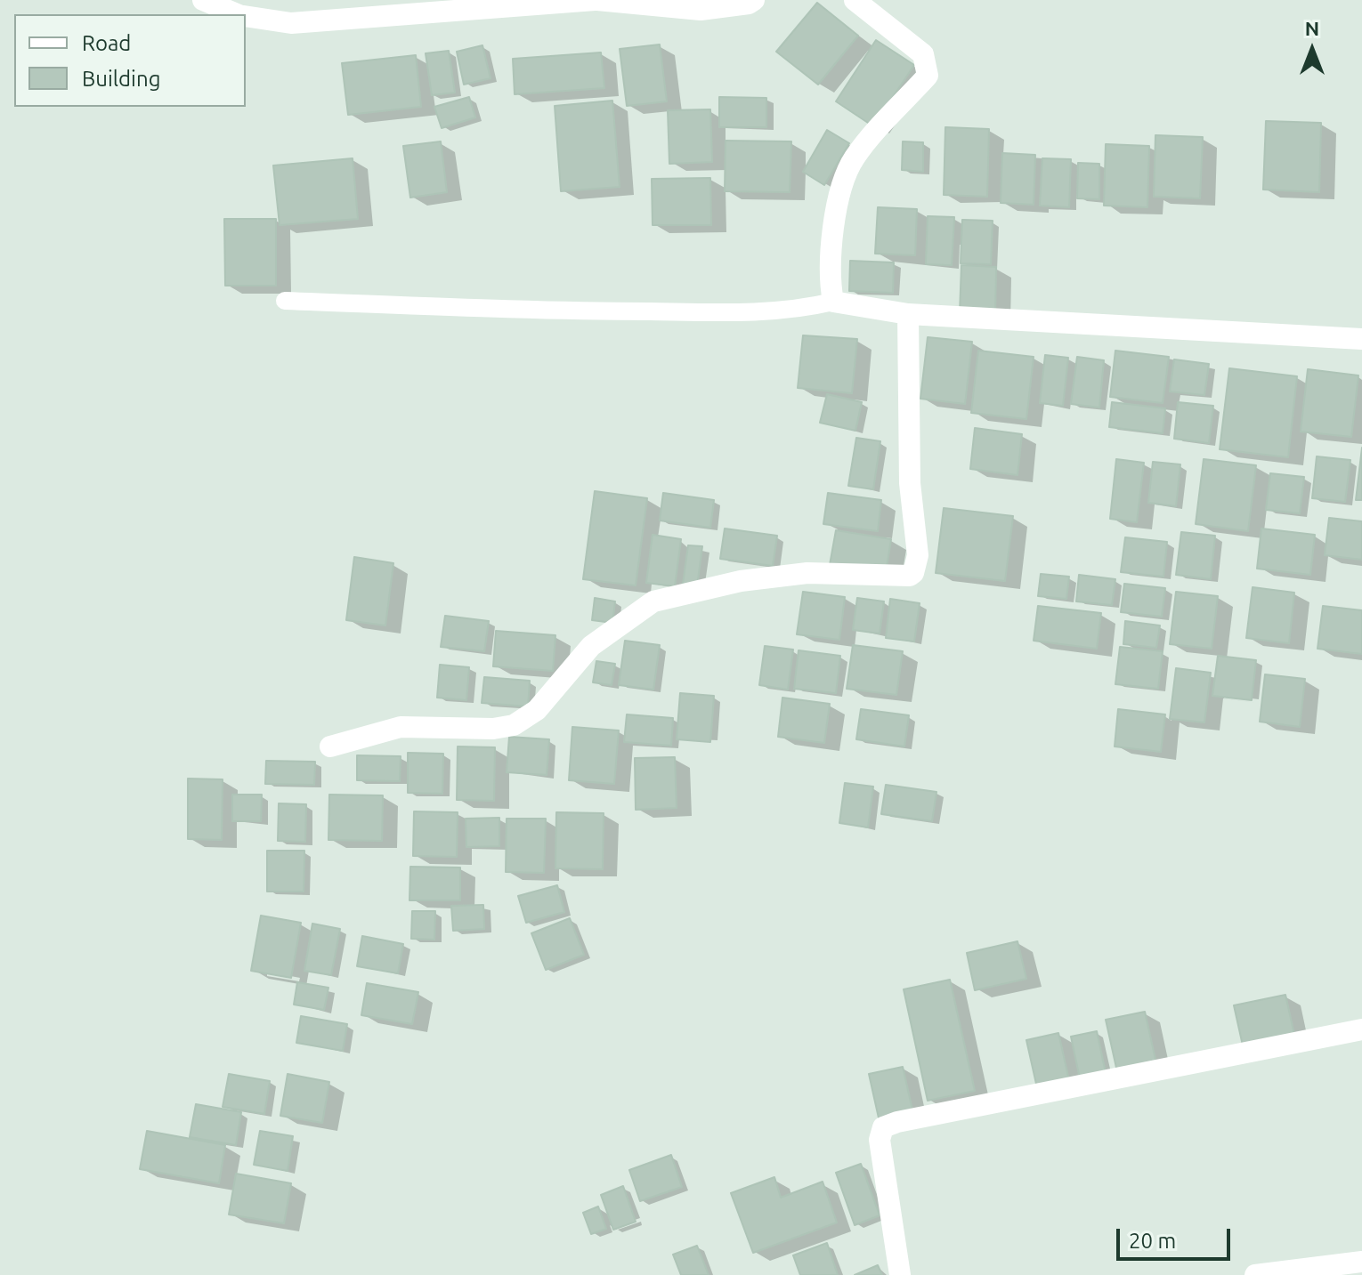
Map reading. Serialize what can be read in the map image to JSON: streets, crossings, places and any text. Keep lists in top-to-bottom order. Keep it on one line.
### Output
{"legend":["Road","Building"],"scale_bar":"20 m","north":"top"}
